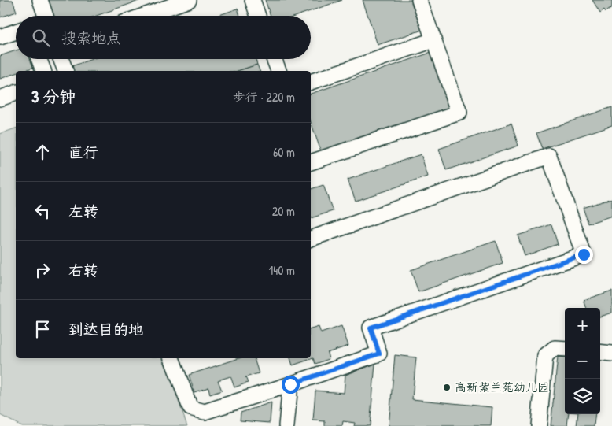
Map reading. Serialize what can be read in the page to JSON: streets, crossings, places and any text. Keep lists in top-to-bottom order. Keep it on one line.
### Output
{"places":["高新紫兰苑幼儿园"],"page":{"search":"搜索地点","heading":["3 分钟","步行 · 220 m"],"list":[["直行","60 m"],["左转","20 m"],["右转","140 m"],"到达目的地"],"map_buttons":["+","−"]}}
